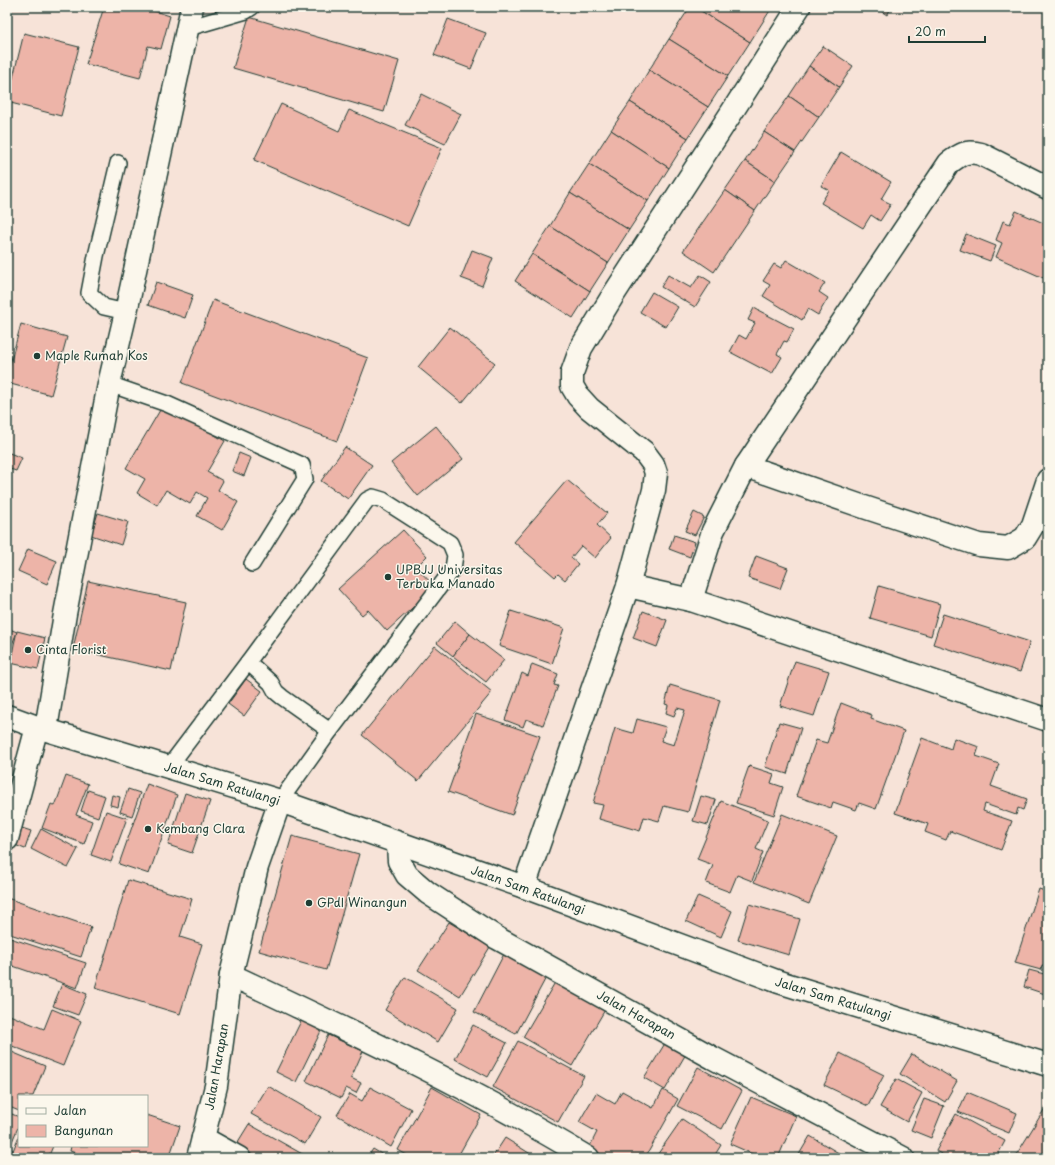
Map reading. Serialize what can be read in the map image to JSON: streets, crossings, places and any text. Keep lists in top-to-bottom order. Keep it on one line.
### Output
{"streets":{"main road":["Jalan Sam Ratulangi","Jalan Harapan"]},"crossings":[["Jalan Sam Ratulangi","Jalan Harapan"]],"places":["Maple Rumah Kos","UPBJJ Universitas Terbuka Manado","Cinta Florist","Kembang Clara","GPdI Winangun"],"legend":["Jalan","Bangunan"],"scale_bar":"20 m"}
